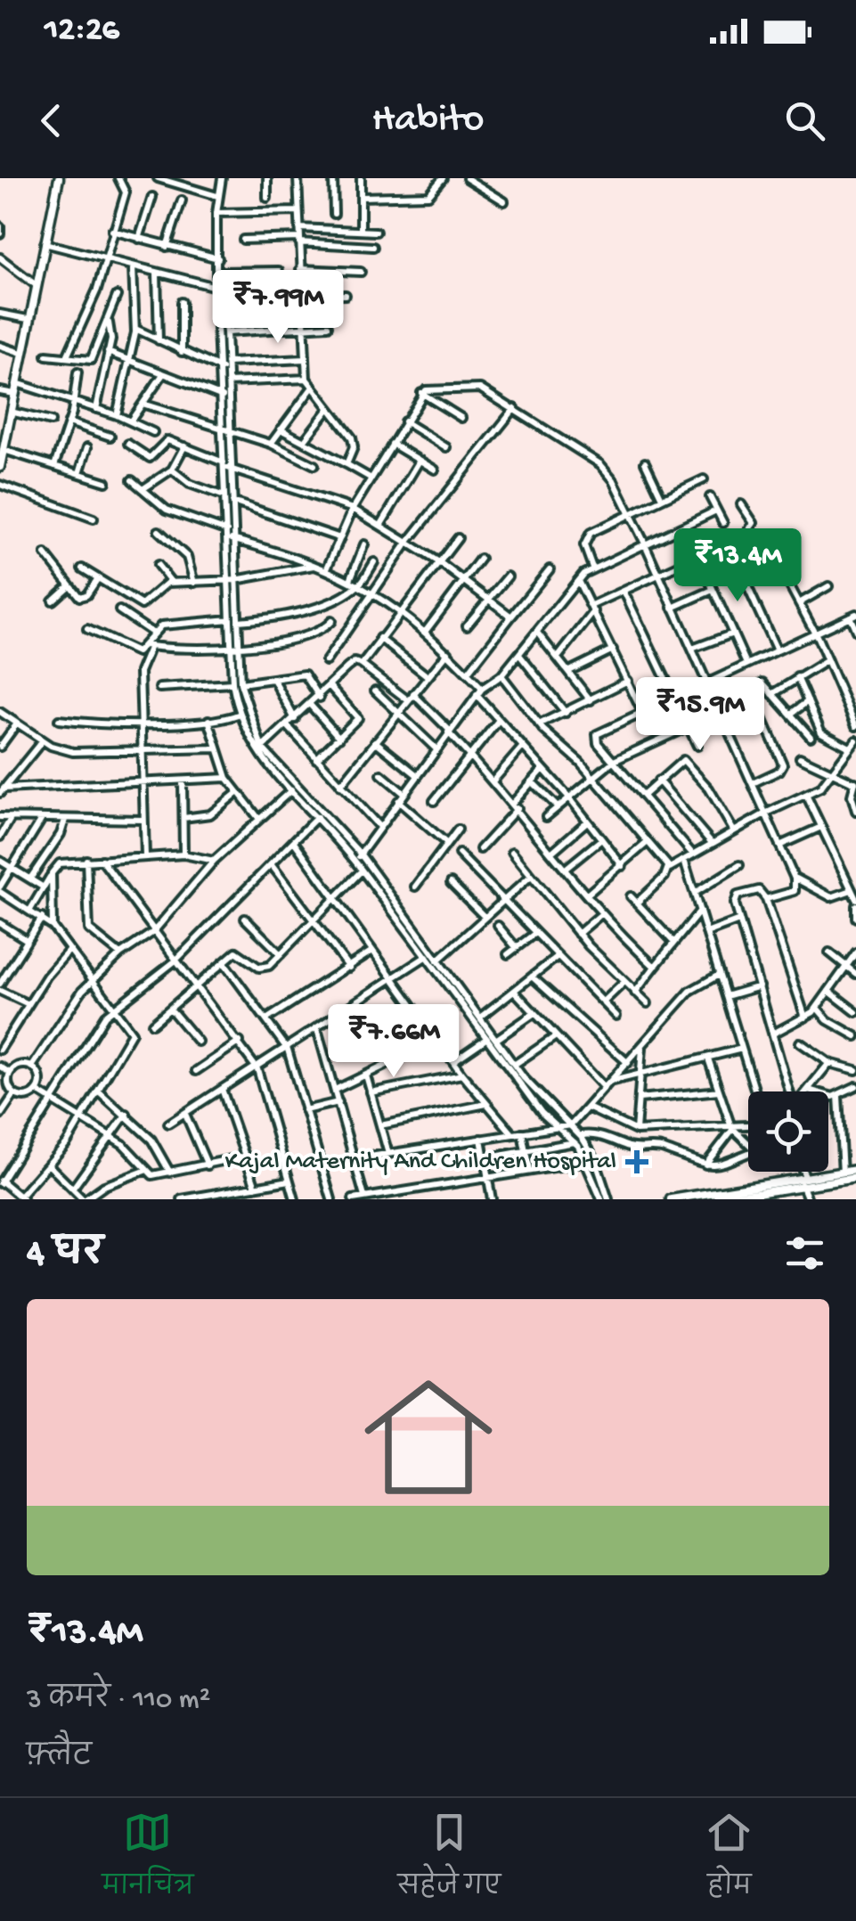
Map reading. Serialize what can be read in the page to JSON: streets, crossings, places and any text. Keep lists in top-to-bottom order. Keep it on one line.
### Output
{"places":{"health":["Kajal Maternity And Children Hospital"]},"page":{"status":"12:26","header":"Habito","price":["₹7.99M","₹13.4M","₹15.9M","₹7.66M"],"heading":"4 घर","list":[{"name":"₹13.4M","note":"3 कमरे · 110 m² · फ़्लैट"}],"tabs":["मानचित्र","सहेजे गए","होम"]}}
